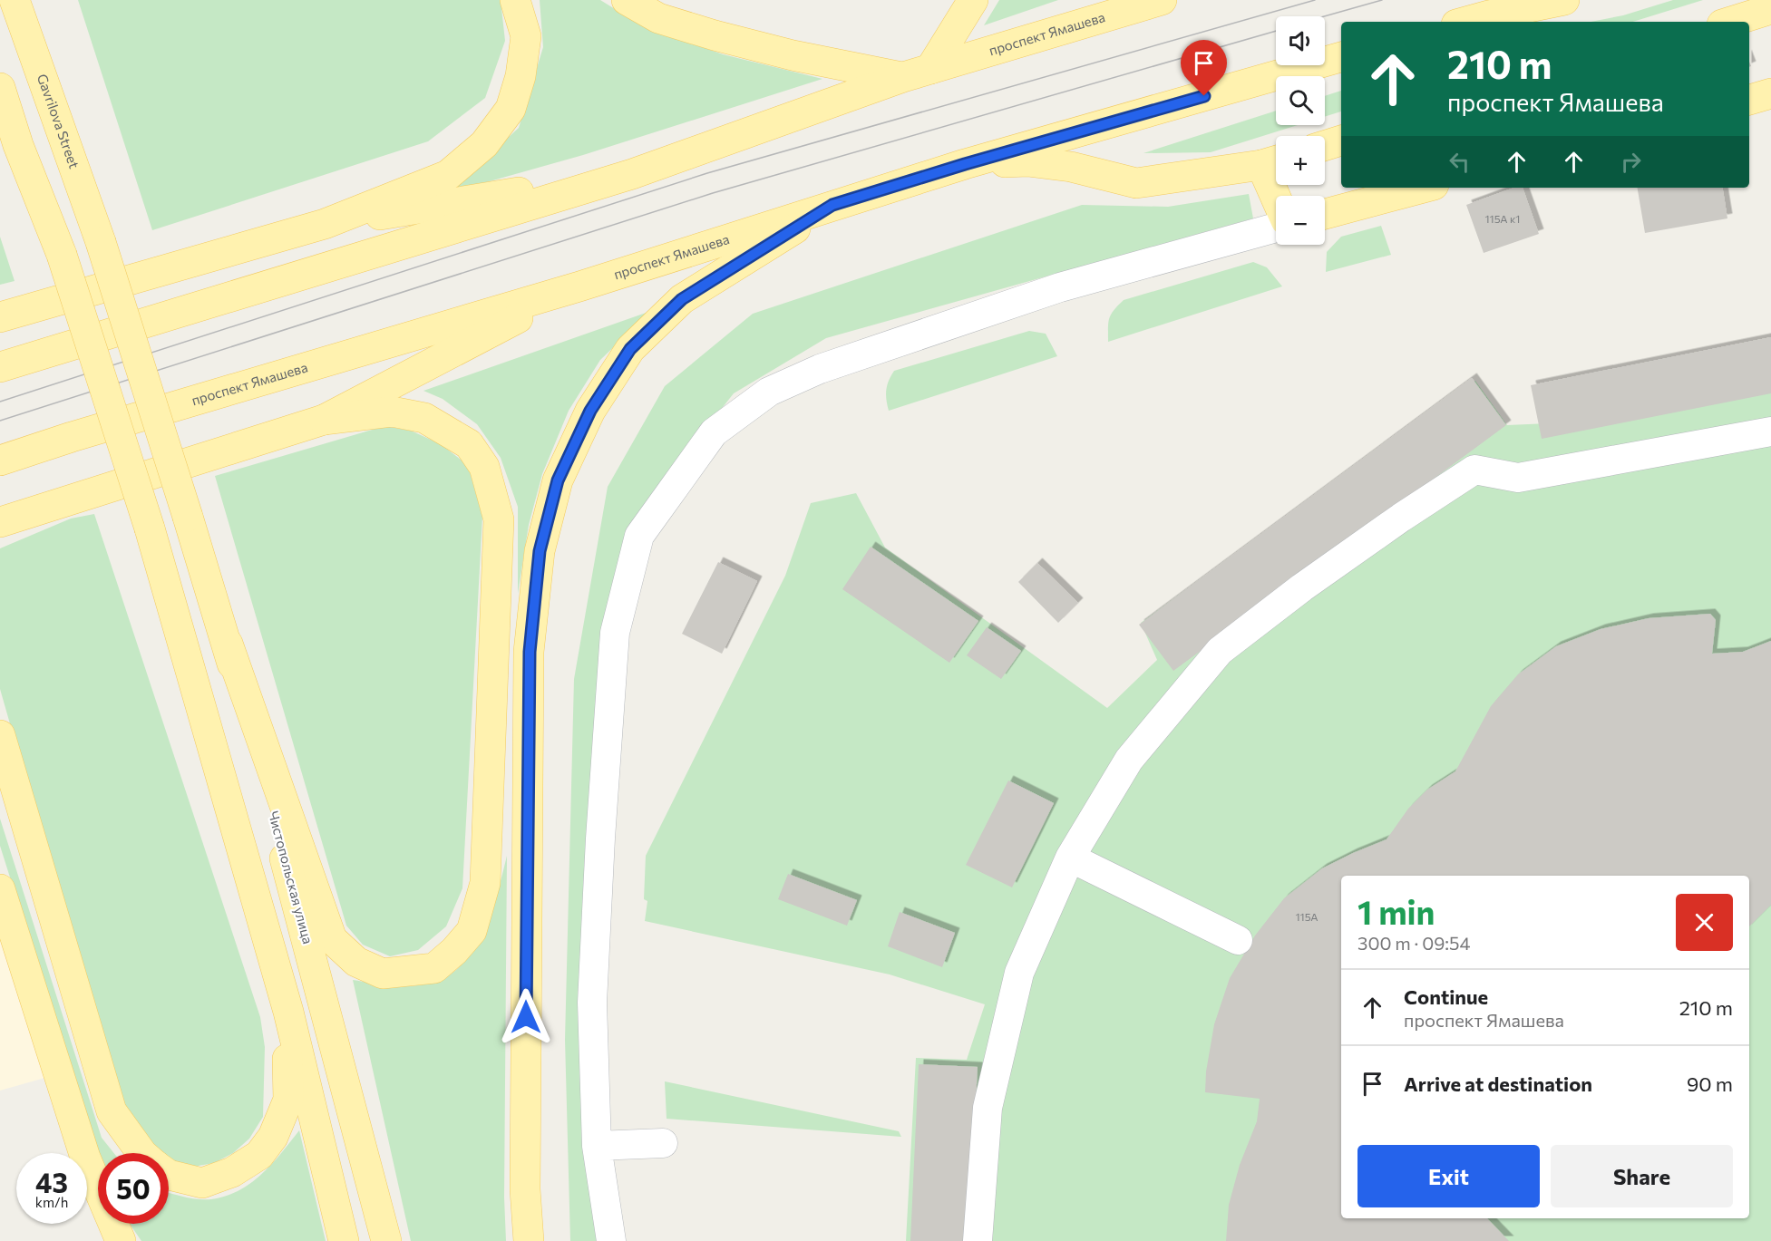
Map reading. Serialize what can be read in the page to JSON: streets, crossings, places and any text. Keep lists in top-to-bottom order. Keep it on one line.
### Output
{"streets":{"main road":["проспект Ямашева","Gavrilova Street","Чистопольская улица"]},"crossings":[["Gavrilova Street","Чистопольская улица"]],"house_numbers":["115А к1","115А"],"page":{"map_buttons":["+","−"],"turn":["210 m","проспект Ямашева"],"heading":["1 min","300 m · 09:54"],"list":[{"name":"Continue","note":"проспект Ямашева","value":"210 m"},{"name":"Arrive at destination","value":"90 m"}],"buttons":["Exit","Share"],"speed":"43 km/h","limit":"50"}}
